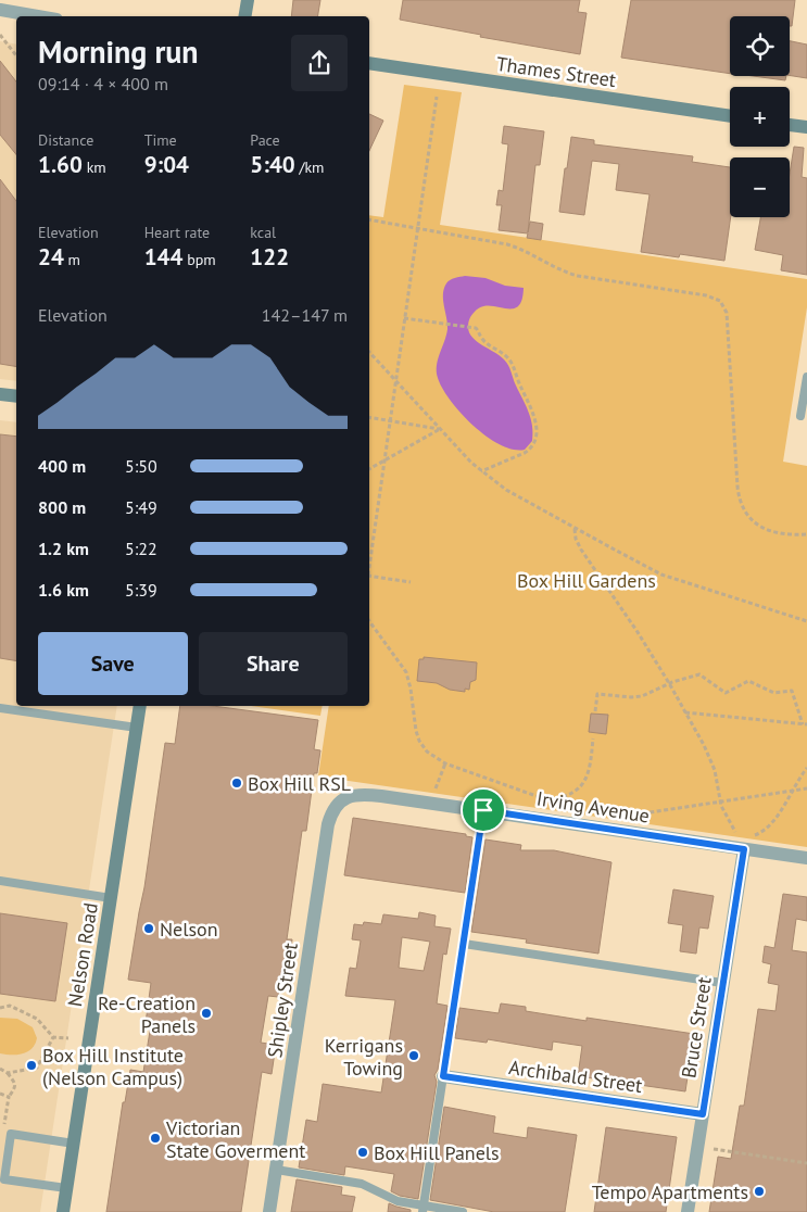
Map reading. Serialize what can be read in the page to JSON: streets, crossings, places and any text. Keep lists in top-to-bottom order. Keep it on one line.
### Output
{"streets":{"street":["Thames Street","Irving Avenue","Nelson Road","Shipley Street","Bruce Street","Archibald Street"]},"crossings":[["Irving Avenue","Shipley Street"],["Irving Avenue","Bruce Street"],["Bruce Street","Archibald Street"]],"parks":["Box Hill Gardens"],"places":["Box Hill RSL","Nelson","Re-Creation Panels","Kerrigans Towing","Box Hill Institute (Nelson Campus)","Victorian State Goverment","Box Hill Panels","Tempo Apartments"],"page":{"map_buttons":["+","−"],"heading":["Morning run","09:14 · 4 × 400 m"],"stats":[["Distance","1.60 km"],["Time","9:04"],["Pace","5:40 /km"],["Elevation","24 m"],["Heart rate","144 bpm"],["kcal","122"]],"chart":["Elevation","142–147 m"],"list":[{"name":"400 m","note":"5:50"},{"name":"800 m","note":"5:49"},{"name":"1.2 km","note":"5:22"},{"name":"1.6 km","note":"5:39"}],"buttons":["Save","Share"]}}
